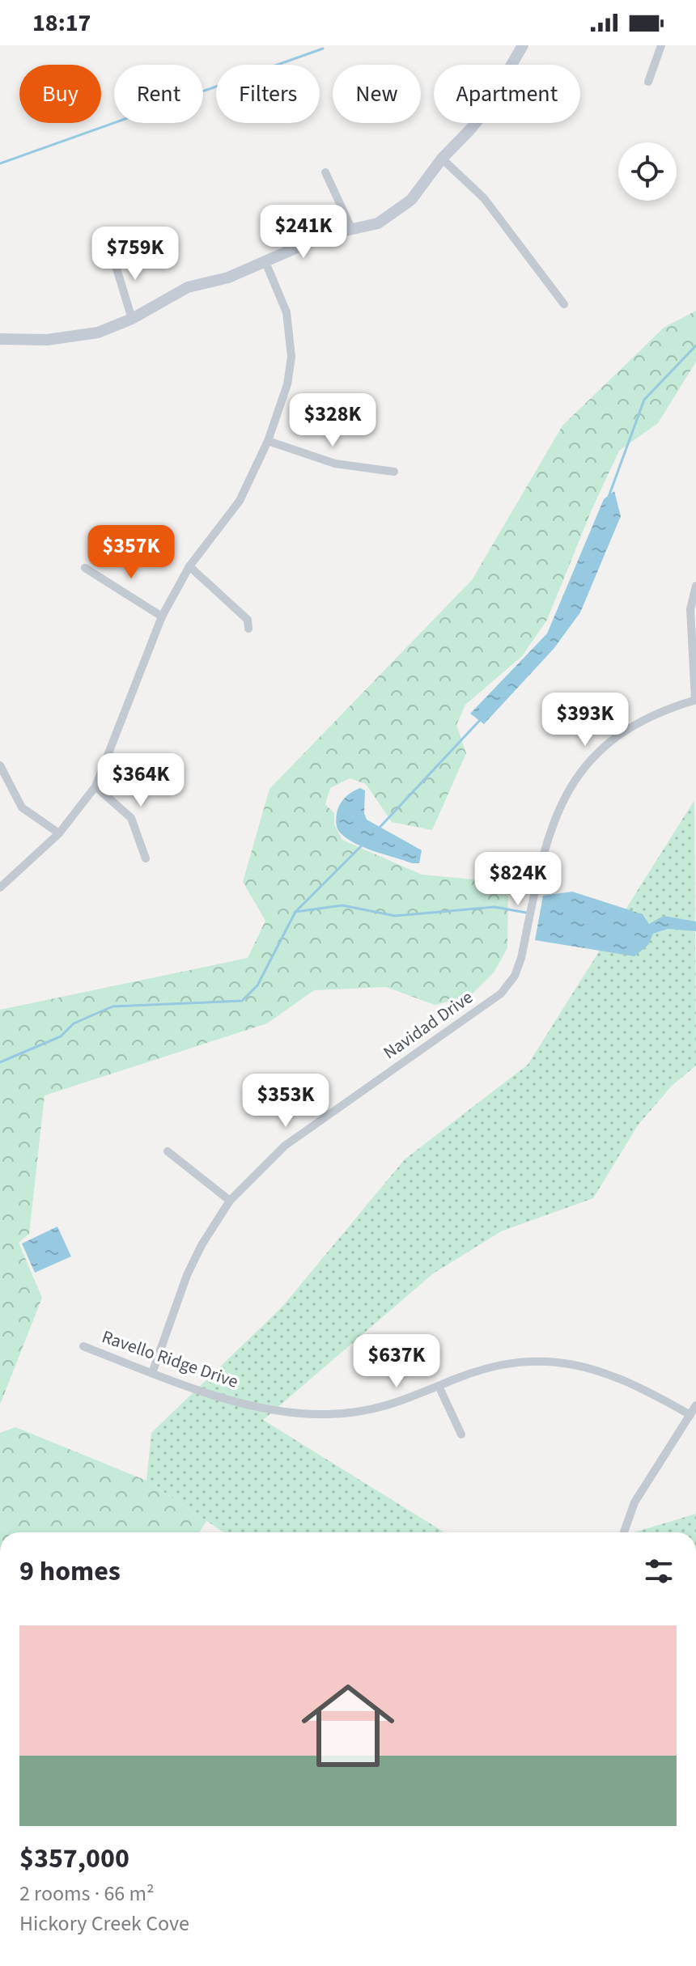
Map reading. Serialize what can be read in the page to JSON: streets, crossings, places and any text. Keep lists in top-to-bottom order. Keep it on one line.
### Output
{"streets":{"street":["Navidad Drive","Ravello Ridge Drive"]},"crossings":[["Navidad Drive","Ravello Ridge Drive"]],"page":{"status":"18:17","chip":["Buy","Rent","Filters","New","Apartment"],"price":["$241K","$759K","$328K","$357K","$393K","$364K","$824K","$353K","$637K"],"heading":"9 homes","list":[{"name":"$357,000","note":"2 rooms · 66 m² · Hickory Creek Cove"}]}}
